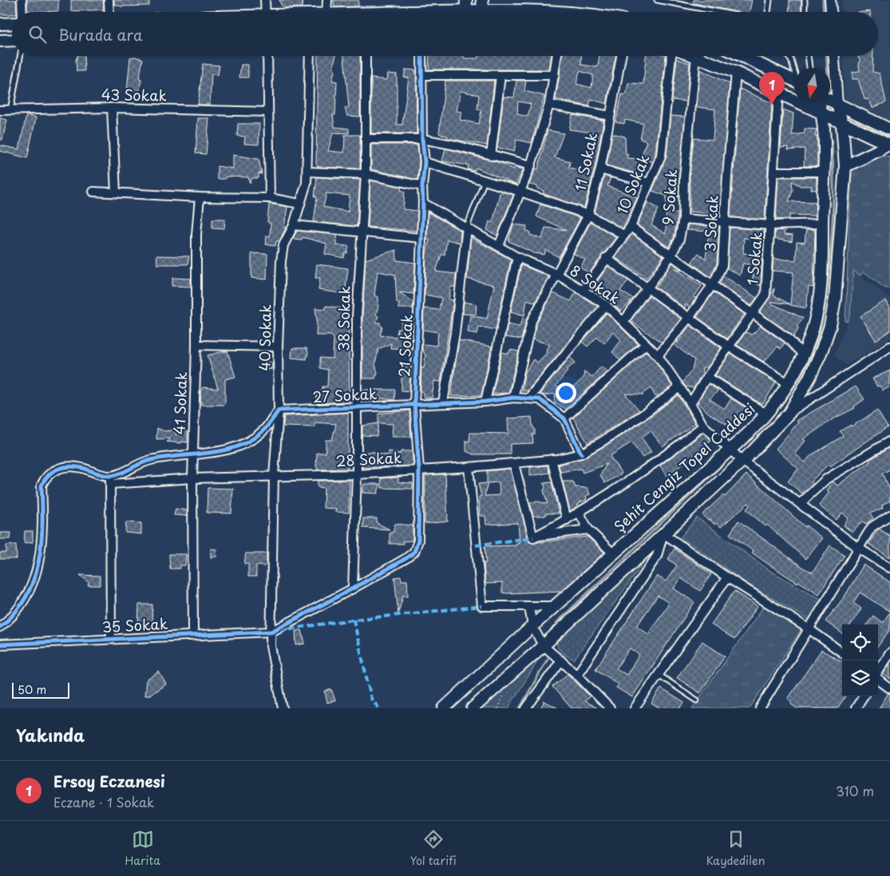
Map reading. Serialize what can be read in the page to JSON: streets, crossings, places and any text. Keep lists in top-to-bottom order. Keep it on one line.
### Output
{"streets":{"main road":["Şehit Cengiz Topel Caddesi"],"street":["43 Sokak","11 Sokak","10 Sokak","9 Sokak","3 Sokak","1 Sokak","8 Sokak","38 Sokak","40 Sokak","21 Sokak","27 Sokak","41 Sokak","28 Sokak","35 Sokak"]},"crossings":[["11 Sokak","8 Sokak"],["11 Sokak","27 Sokak"],["10 Sokak","8 Sokak"],["9 Sokak","8 Sokak"],["3 Sokak","8 Sokak"],["1 Sokak","8 Sokak"],["8 Sokak","21 Sokak"],["8 Sokak","28 Sokak"],["8 Sokak","Şehit Cengiz Topel Caddesi"],["38 Sokak","21 Sokak"],["38 Sokak","27 Sokak"],["38 Sokak","28 Sokak"],["40 Sokak","21 Sokak"],["40 Sokak","27 Sokak"],["40 Sokak","28 Sokak"],["40 Sokak","35 Sokak"],["21 Sokak","27 Sokak"],["21 Sokak","28 Sokak"],["21 Sokak","35 Sokak"],["27 Sokak","28 Sokak"],["41 Sokak","28 Sokak"],["41 Sokak","35 Sokak"]],"scale_bar":"50 m","north":"bottom","page":{"search":"Burada ara","pins":"1","scale":"50 m","heading":"Yakında","list":[{"mark":"1","name":"Ersoy Eczanesi","note":"Eczane · 1 Sokak","value":"310 m"}],"nav":["Harita","Yol tarifi","Kaydedilen"]}}
